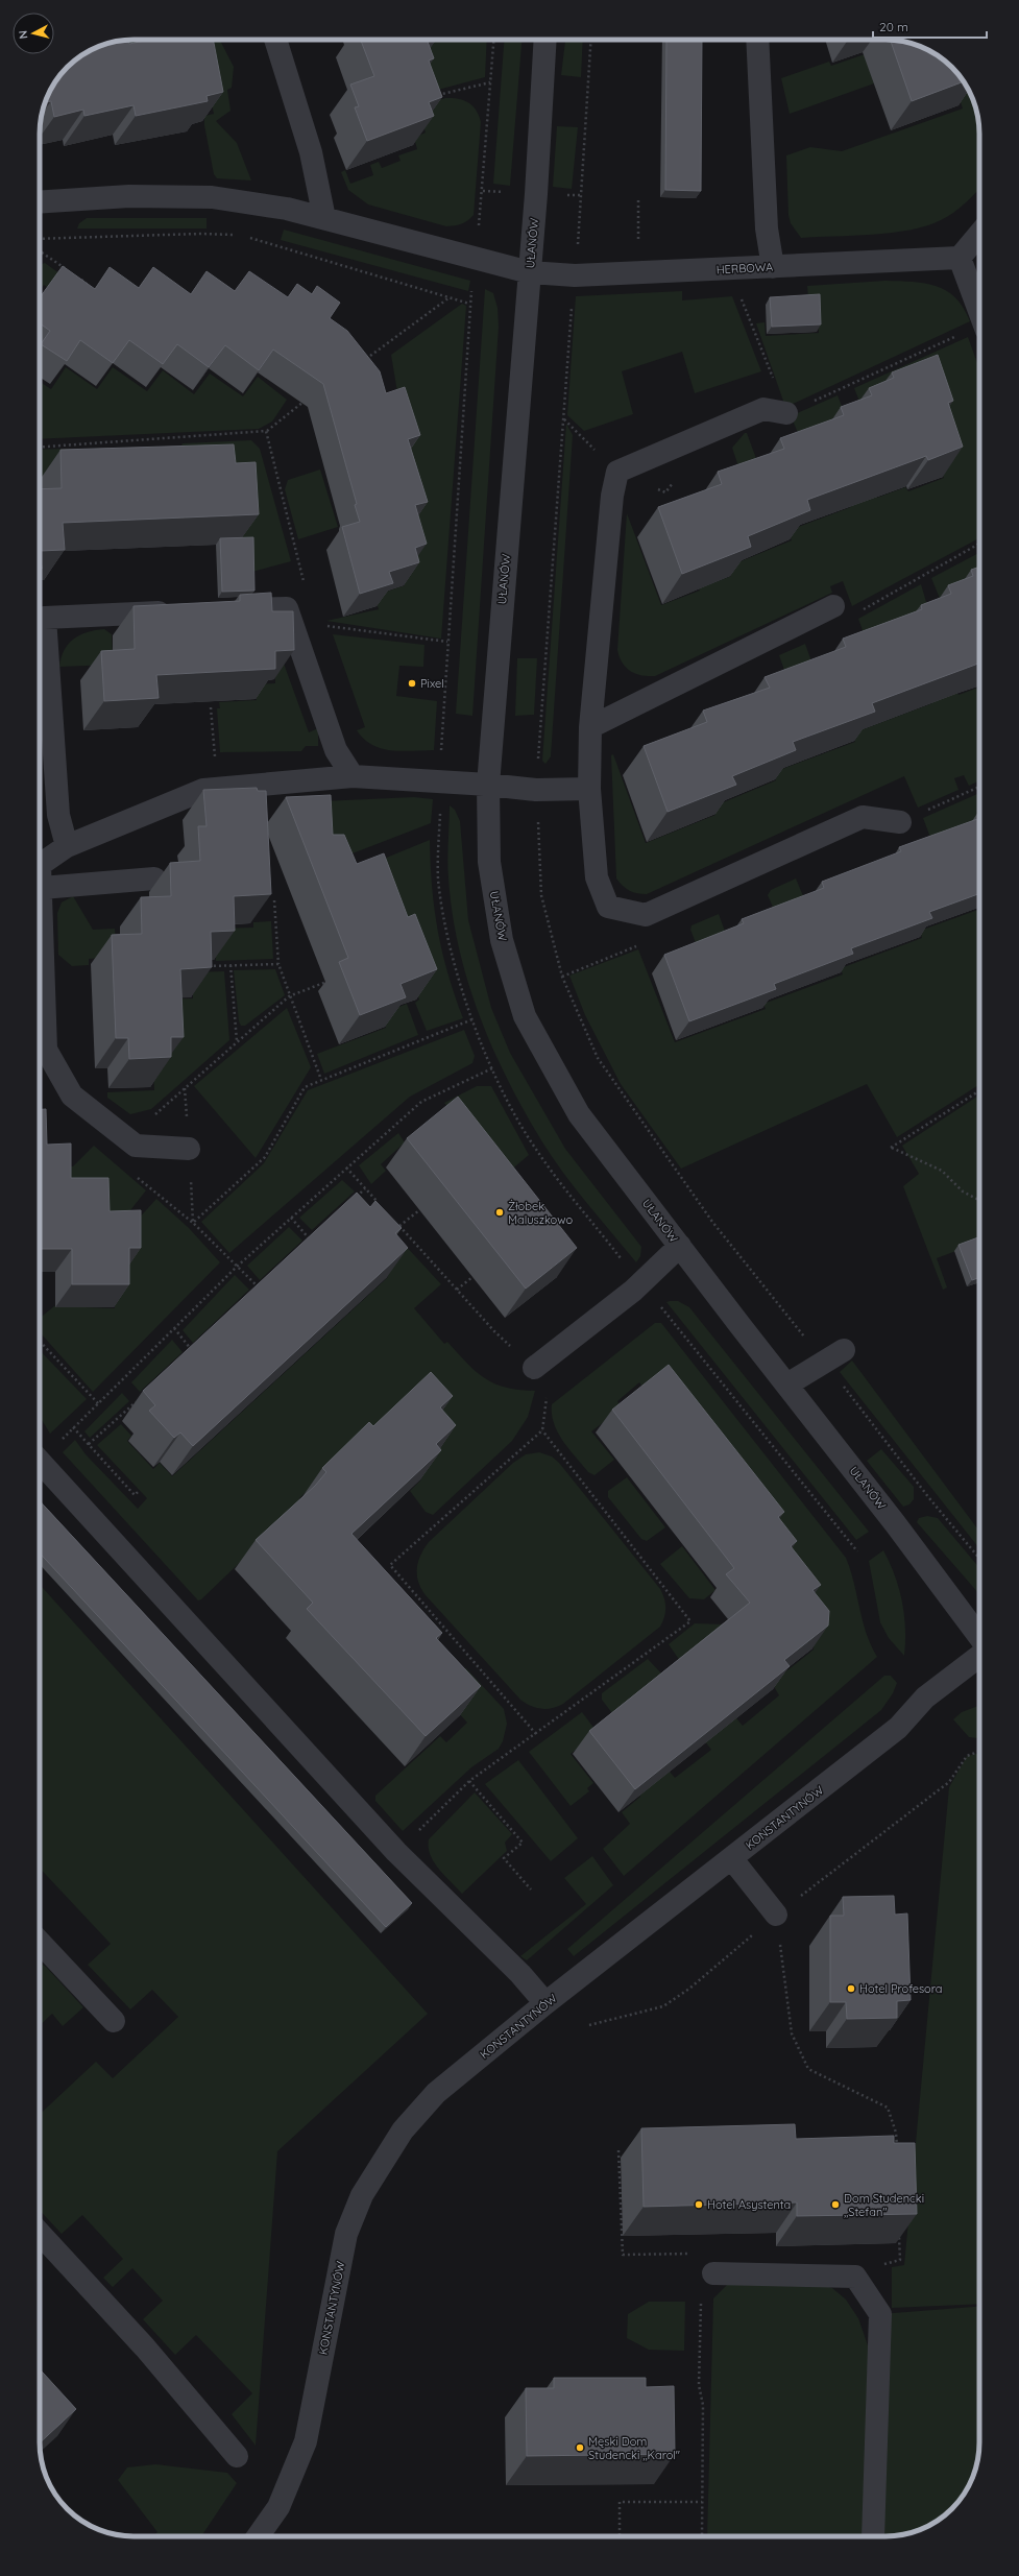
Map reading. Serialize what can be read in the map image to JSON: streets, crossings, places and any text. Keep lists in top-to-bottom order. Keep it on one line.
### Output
{"streets":{"street":["UŁANÓW","HERBOWA","KONSTANTYNÓW"]},"crossings":[["UŁANÓW","HERBOWA"]],"places":["Pixel","Żłobek Maluszkowo","Hotel Profesora","Hotel Asystenta","Dom Studencki ,,Stefan\"","Męski Dom Studencki ,,Karol\""],"scale_bar":"20 m","north":"left"}
